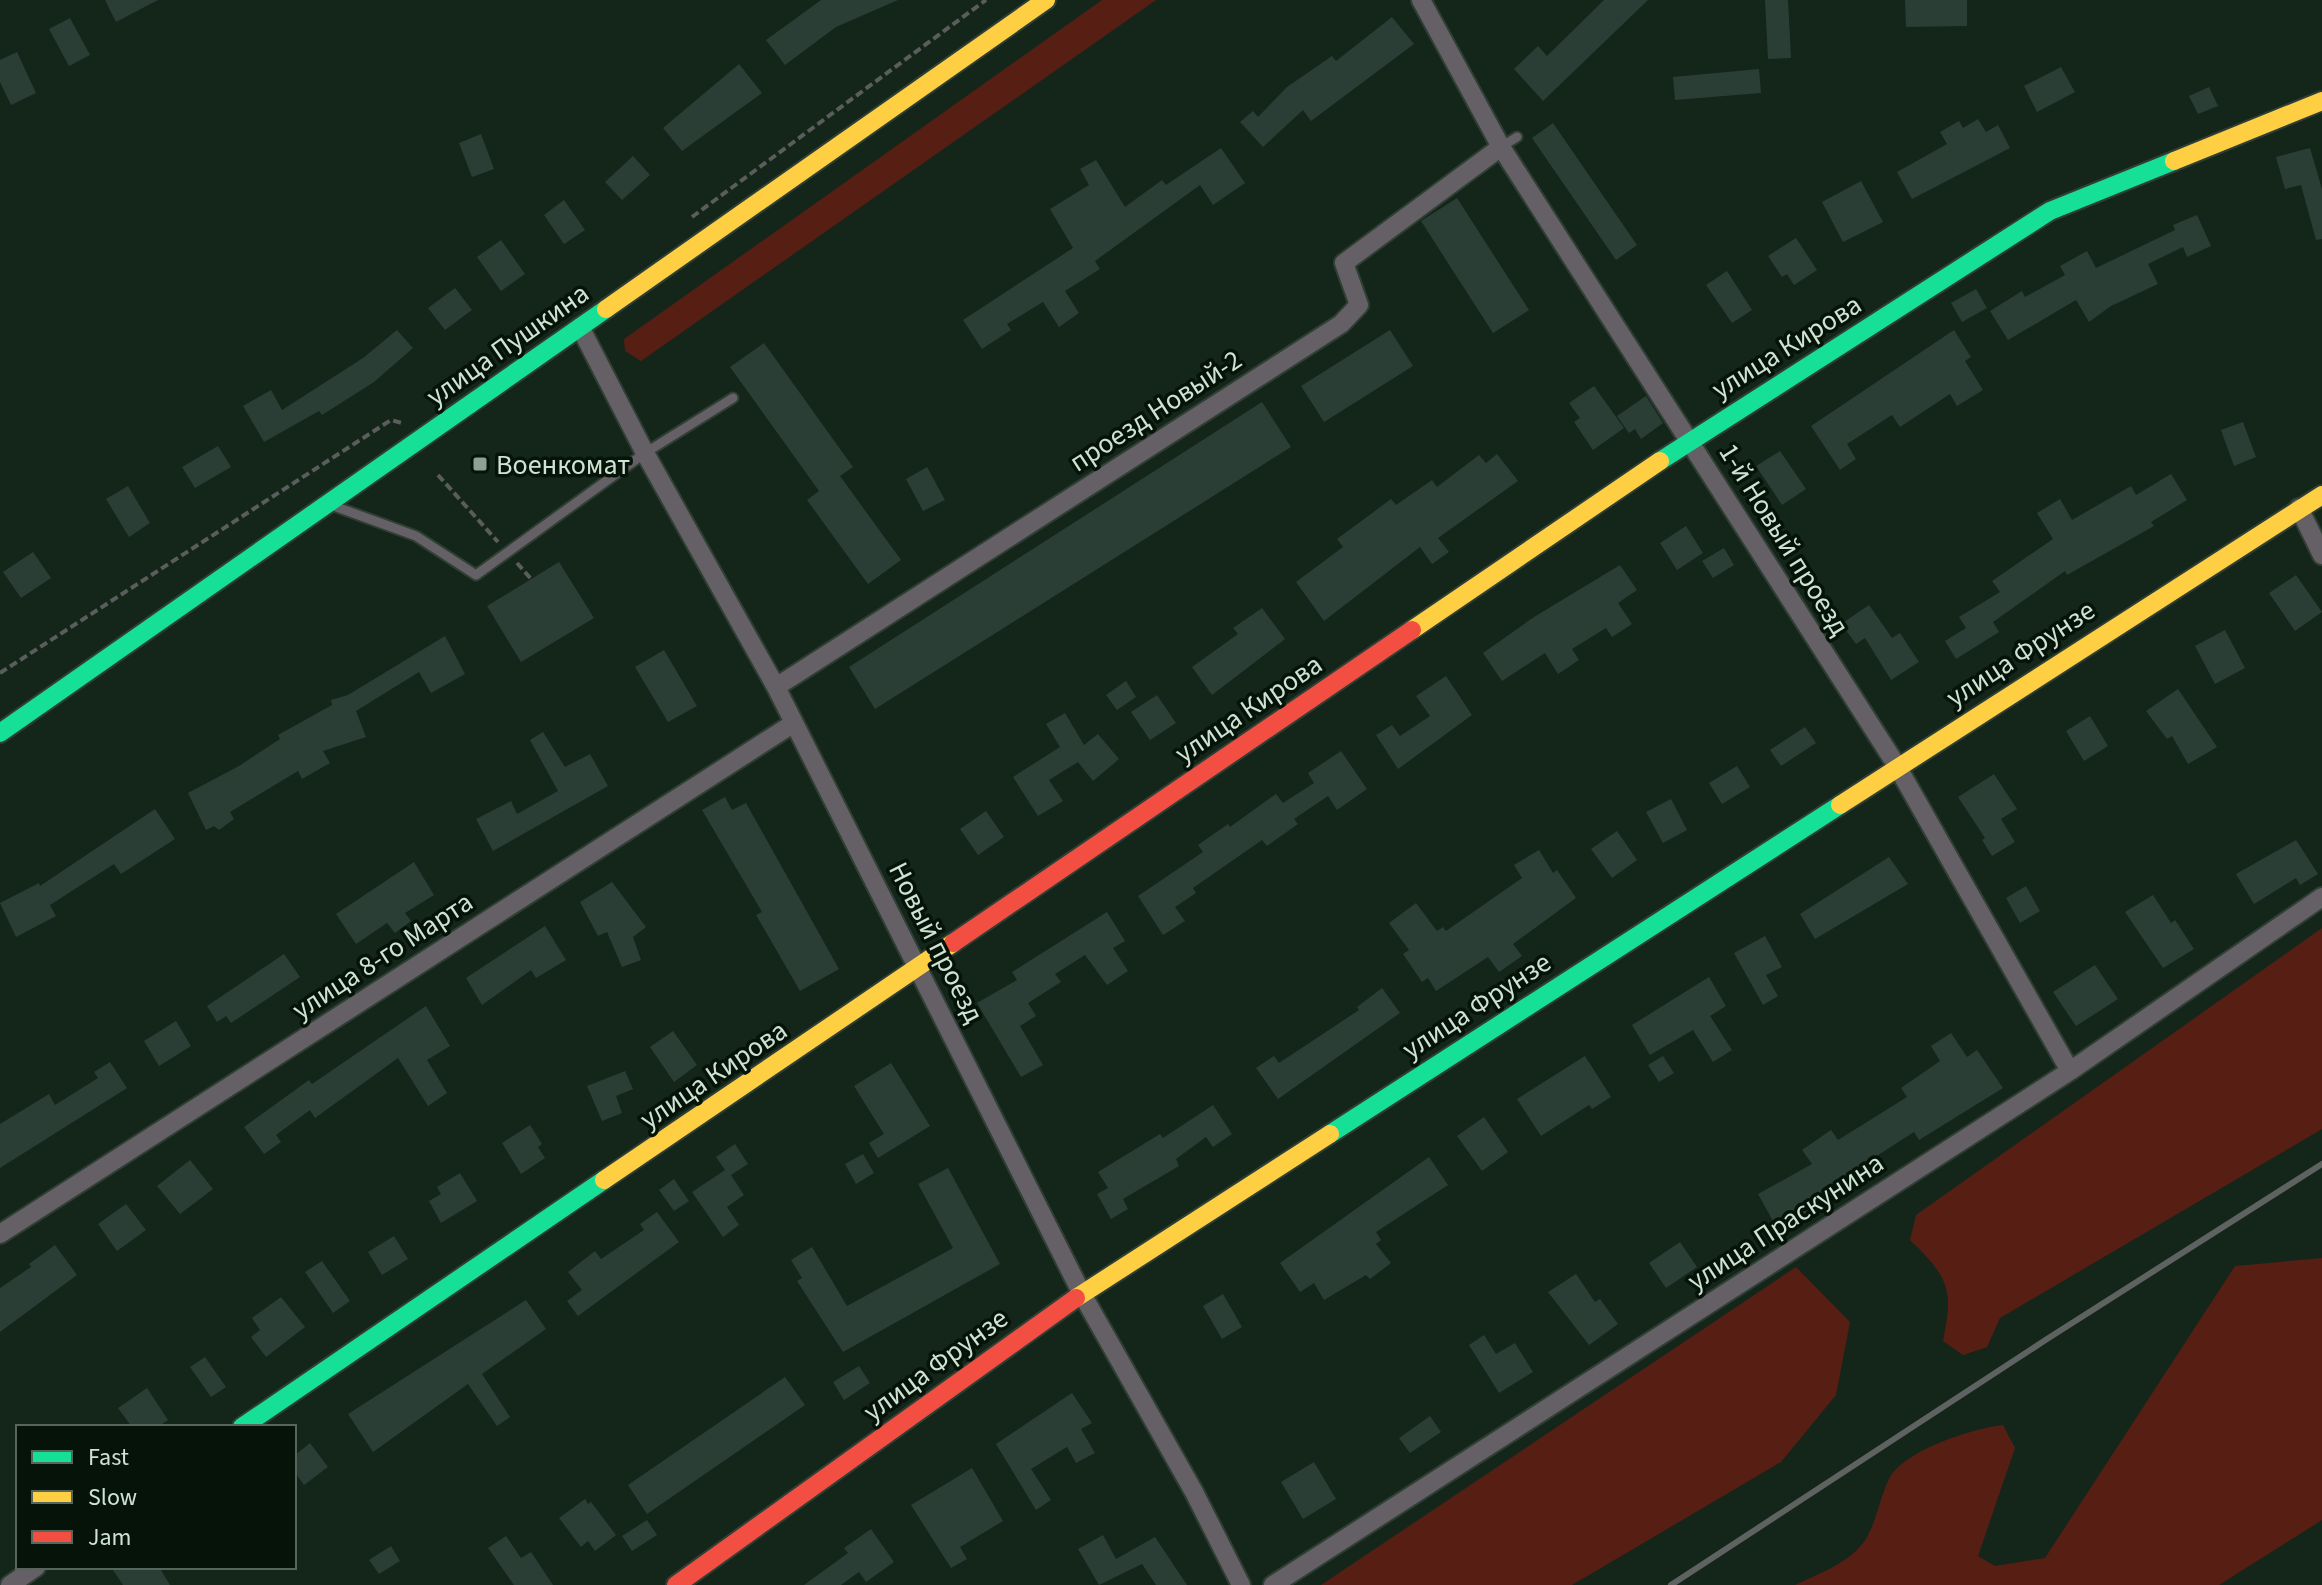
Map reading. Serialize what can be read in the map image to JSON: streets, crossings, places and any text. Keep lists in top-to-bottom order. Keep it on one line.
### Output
{"streets":{"street":["улица Пушкина","улица Кирова","проезд Новый-2","1-й Новый проезд","улица Фрунзе","Новый проезд","улица 8-го Марта","улица Праскунина"]},"crossings":[["улица Пушкина","Новый проезд"],["улица Кирова","1-й Новый проезд"],["улица Кирова","Новый проезд"],["проезд Новый-2","1-й Новый проезд"],["проезд Новый-2","Новый проезд"],["1-й Новый проезд","улица Фрунзе"],["1-й Новый проезд","улица Праскунина"],["улица Фрунзе","Новый проезд"],["Новый проезд","улица 8-го Марта"]],"places":{"transit":["Военкомат"]},"legend":["Fast","Slow","Jam"]}
